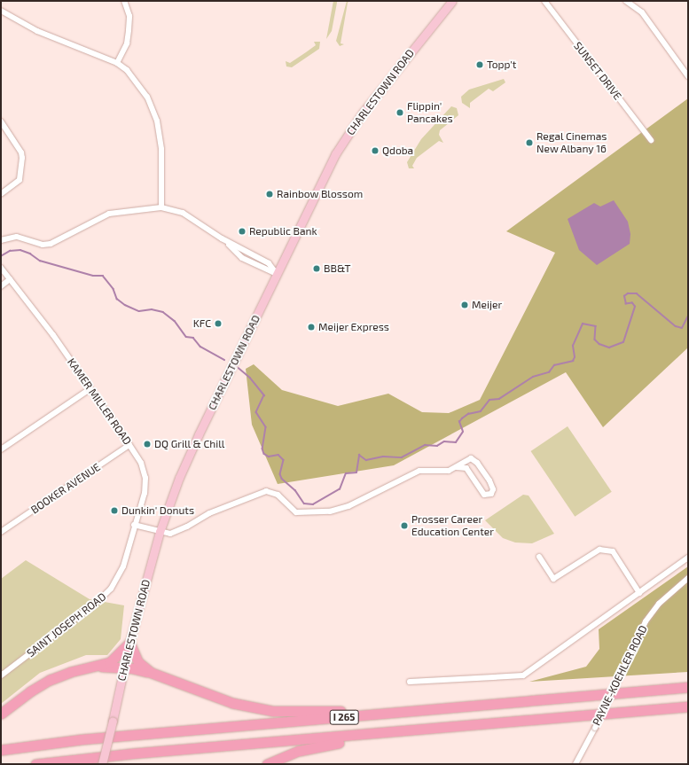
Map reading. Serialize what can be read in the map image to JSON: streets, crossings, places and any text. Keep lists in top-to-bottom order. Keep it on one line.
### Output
{"streets":{"highway":["I 265"],"main road":["CHARLESTOWN ROAD"],"street":["SUNSET DRIVE","KAMER MILLER ROAD","BOOKER AVENUE","SAINT JOSEPH ROAD","PAYNE-KOEHLER ROAD"]},"crossings":[["KAMER MILLER ROAD","BOOKER AVENUE"],["KAMER MILLER ROAD","SAINT JOSEPH ROAD"]],"places":["Topp't","Flippin' Pancakes","Regal Cinemas New Albany 16","Qdoba","Rainbow Blossom","Republic Bank","BB&T","Meijer","KFC","Meijer Express","DQ Grill & Chill","Dunkin' Donuts","Prosser Career Education Center"]}
